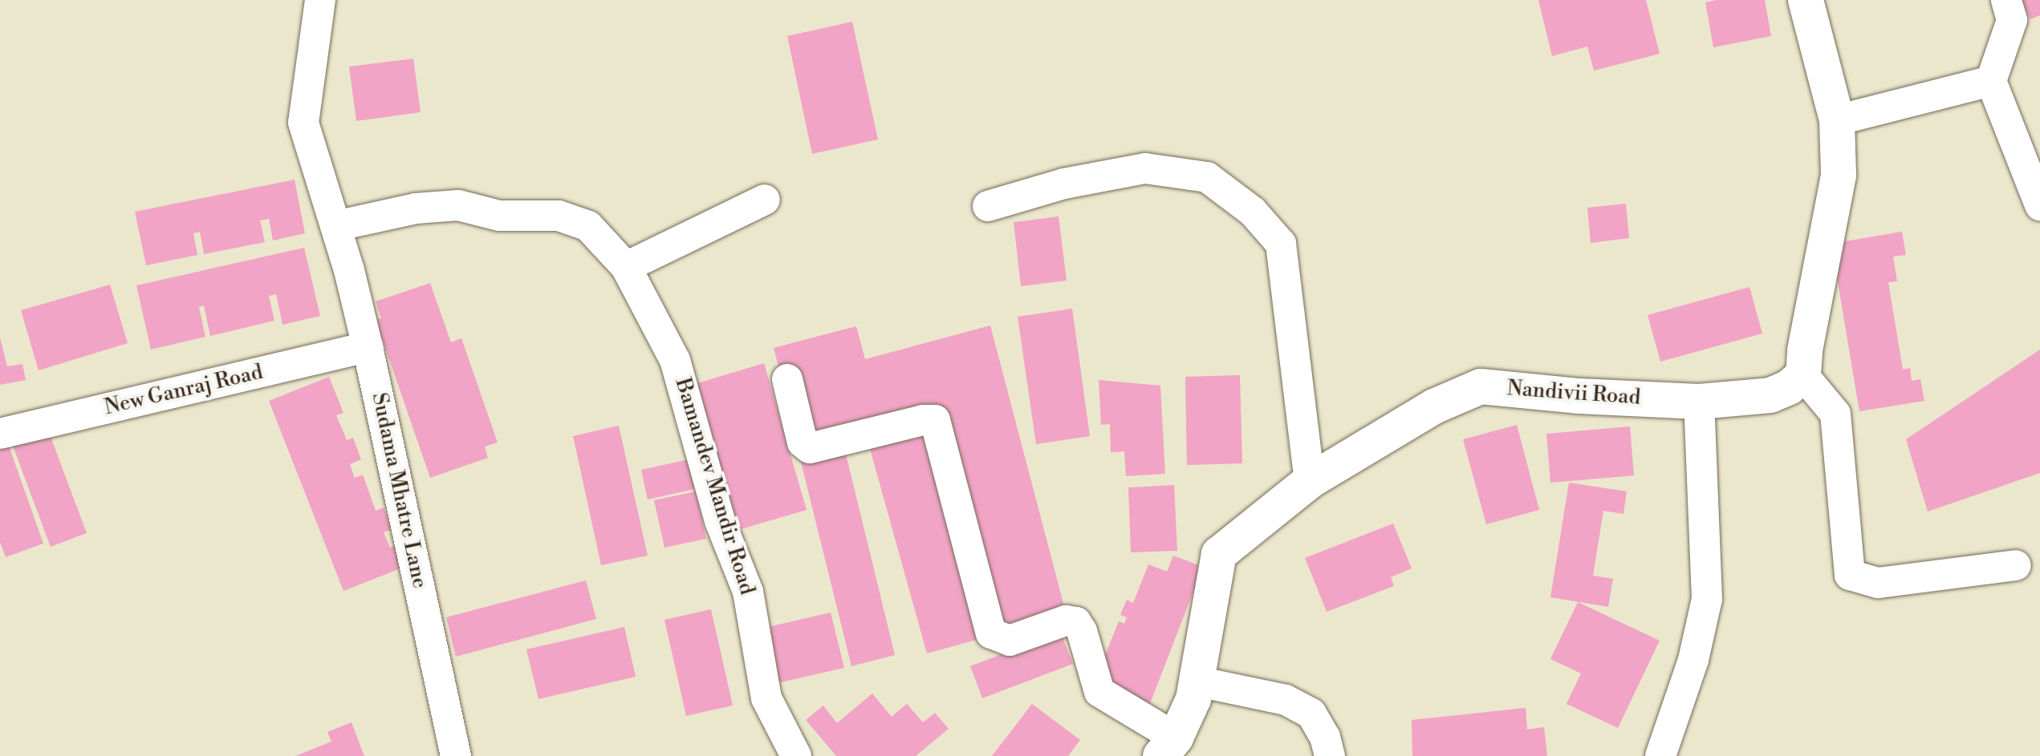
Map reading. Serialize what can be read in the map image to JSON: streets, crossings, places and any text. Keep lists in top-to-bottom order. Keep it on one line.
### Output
{"streets":{"street":["New Ganraj Road","Nandivii Road","Bamandev Mandir Road","Sudama Mhatre Lane"]},"crossings":[["New Ganraj Road","Sudama Mhatre Lane"],["Bamandev Mandir Road","Sudama Mhatre Lane"]]}
